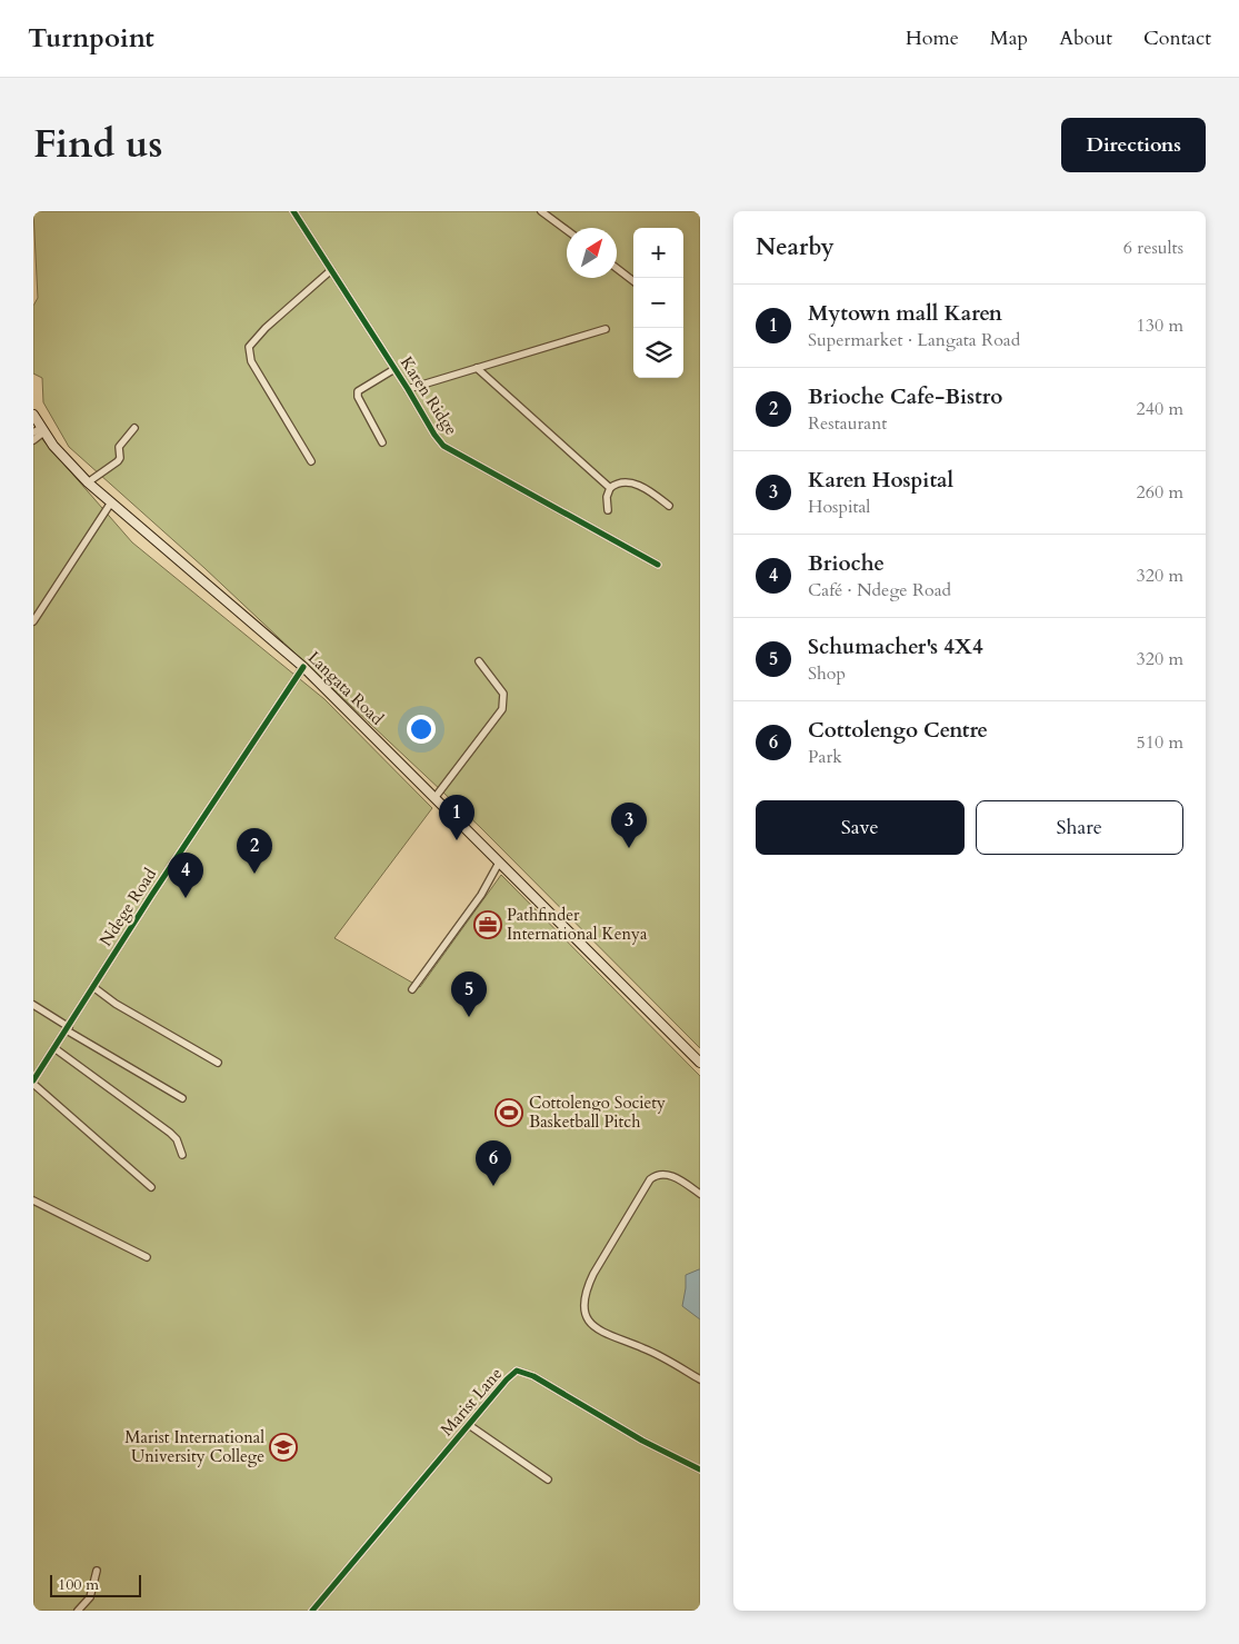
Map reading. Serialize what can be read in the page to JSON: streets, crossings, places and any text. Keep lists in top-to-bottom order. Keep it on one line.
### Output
{"streets":{"main road":["Langata Road"],"street":["Karen Ridge","Ndege Road","Marist Lane"]},"crossings":[["Langata Road","Ndege Road"]],"places":{"office":["Pathfinder International Kenya"],"sports":["Cottolengo Society Basketball Pitch"],"school or university":["Marist International University College"]},"scale_bar":"100 m","north":"top right","page":{"header":"Turnpoint","nav":["Home","Map","About","Contact"],"title":"Find us","buttons":["Directions",["Save","Share"]],"heading":["Nearby","6 results"],"map_buttons":["+","−"],"list":[{"mark":"1","name":"Mytown mall Karen","note":"Supermarket · Langata Road","value":"130 m"},{"mark":"2","name":"Brioche Cafe-Bistro","note":"Restaurant","value":"240 m"},{"mark":"3","name":"Karen Hospital","note":"Hospital","value":"260 m"},{"mark":"4","name":"Brioche","note":"Café · Ndege Road","value":"320 m"},{"mark":"5","name":"Schumacher's 4X4","note":"Shop","value":"320 m"},{"mark":"6","name":"Cottolengo Centre","note":"Park","value":"510 m"}],"pins":["1","3","2","4","5","6"],"scale":"100 m"}}
